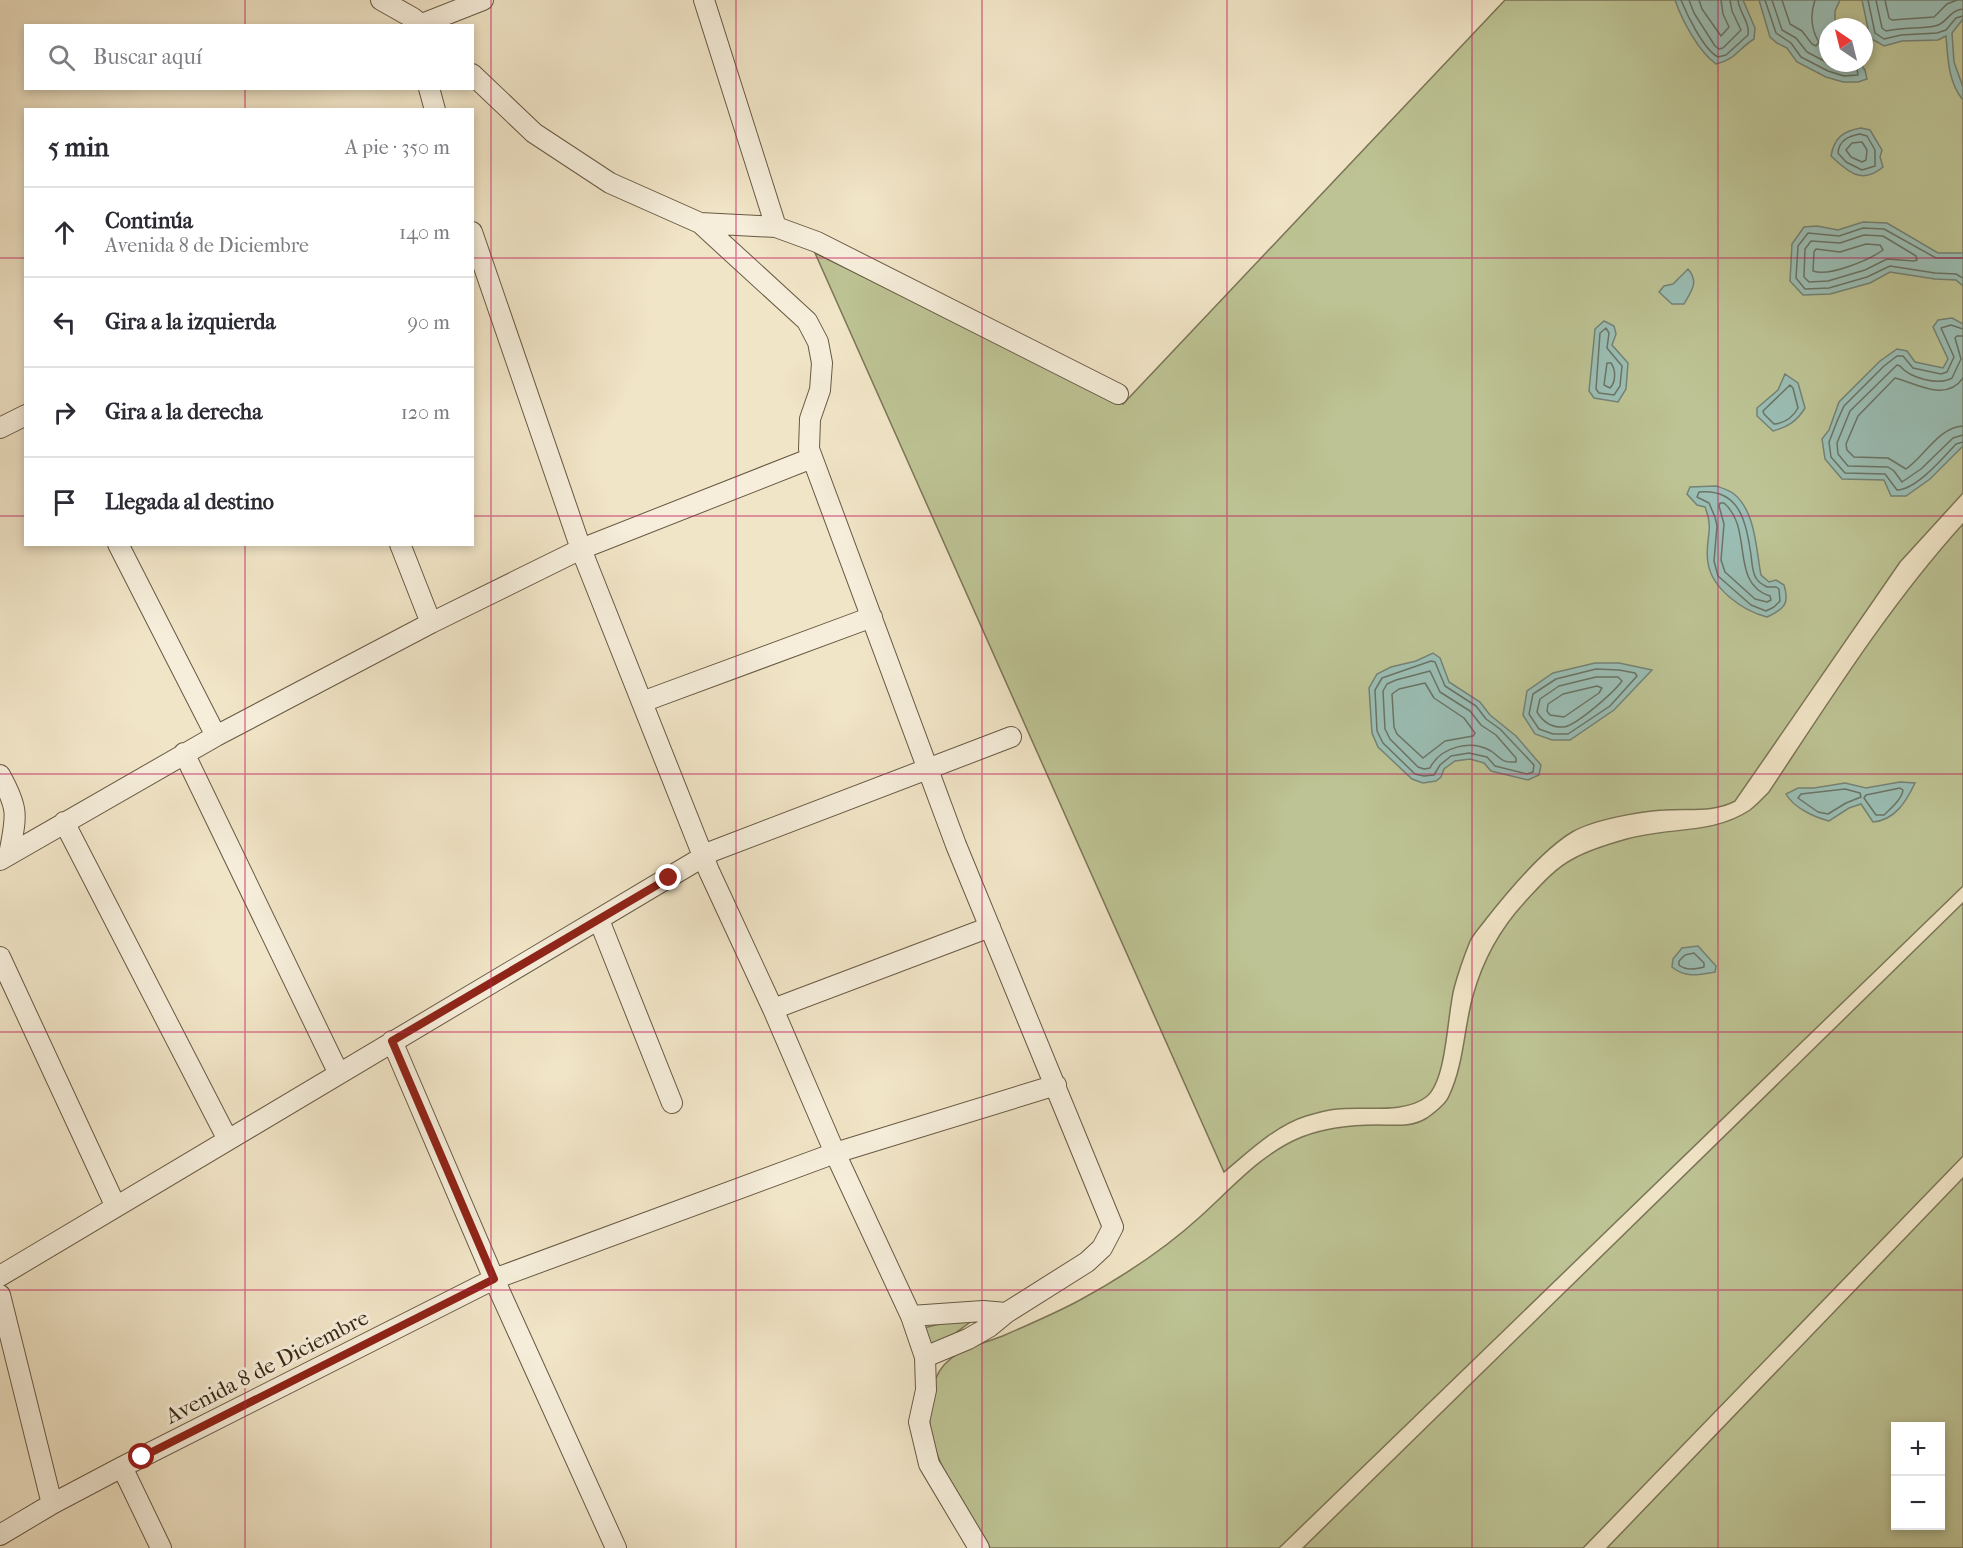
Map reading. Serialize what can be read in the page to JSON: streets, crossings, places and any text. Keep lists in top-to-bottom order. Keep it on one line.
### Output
{"streets":{"street":["Avenida 8 de Diciembre"]},"north":"top left","page":{"search":"Buscar aquí","heading":["5 min","A pie · 350 m"],"list":[["Continúa","Avenida 8 de Diciembre","140 m"],["Gira a la izquierda","90 m"],["Gira a la derecha","120 m"],"Llegada al destino"],"map_buttons":["+","−"]}}
